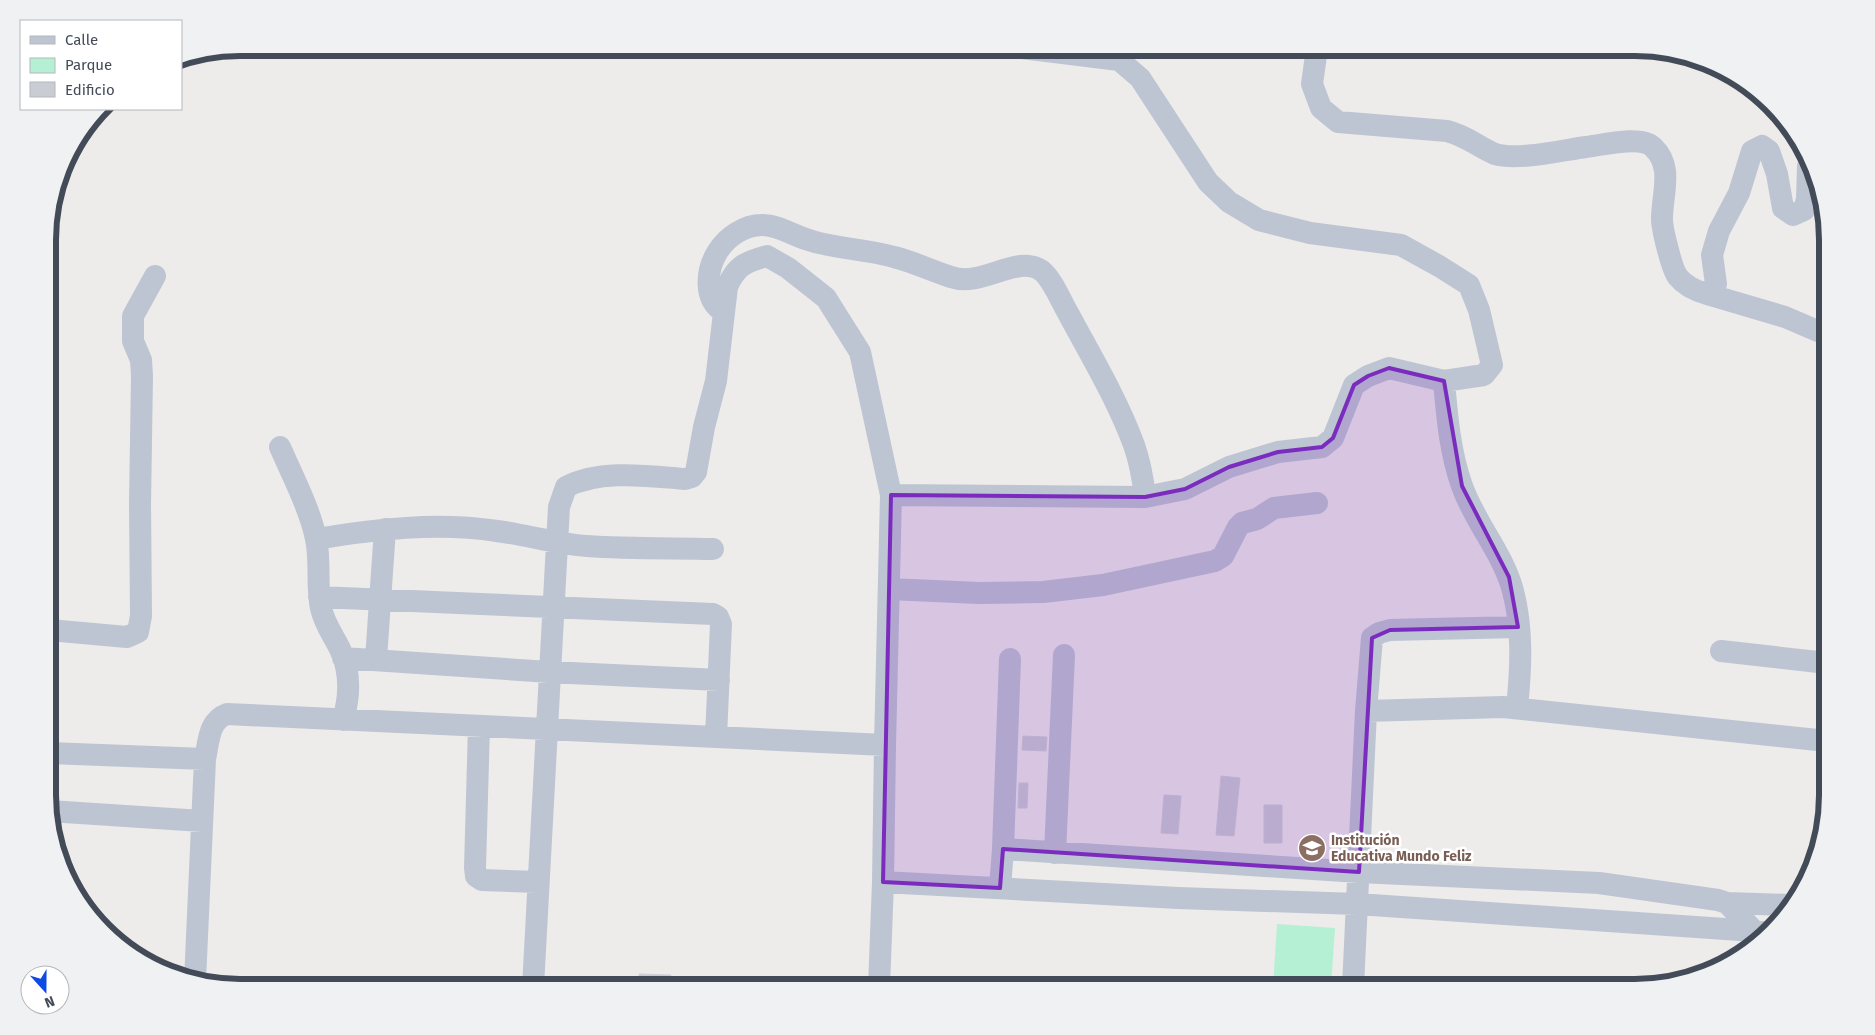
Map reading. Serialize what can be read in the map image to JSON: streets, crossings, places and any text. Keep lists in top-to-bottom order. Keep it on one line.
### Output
{"places":{"school or university":["Institución Educativa Mundo Feliz"]},"legend":["Calle","Parque","Edificio"],"north":"bottom"}
